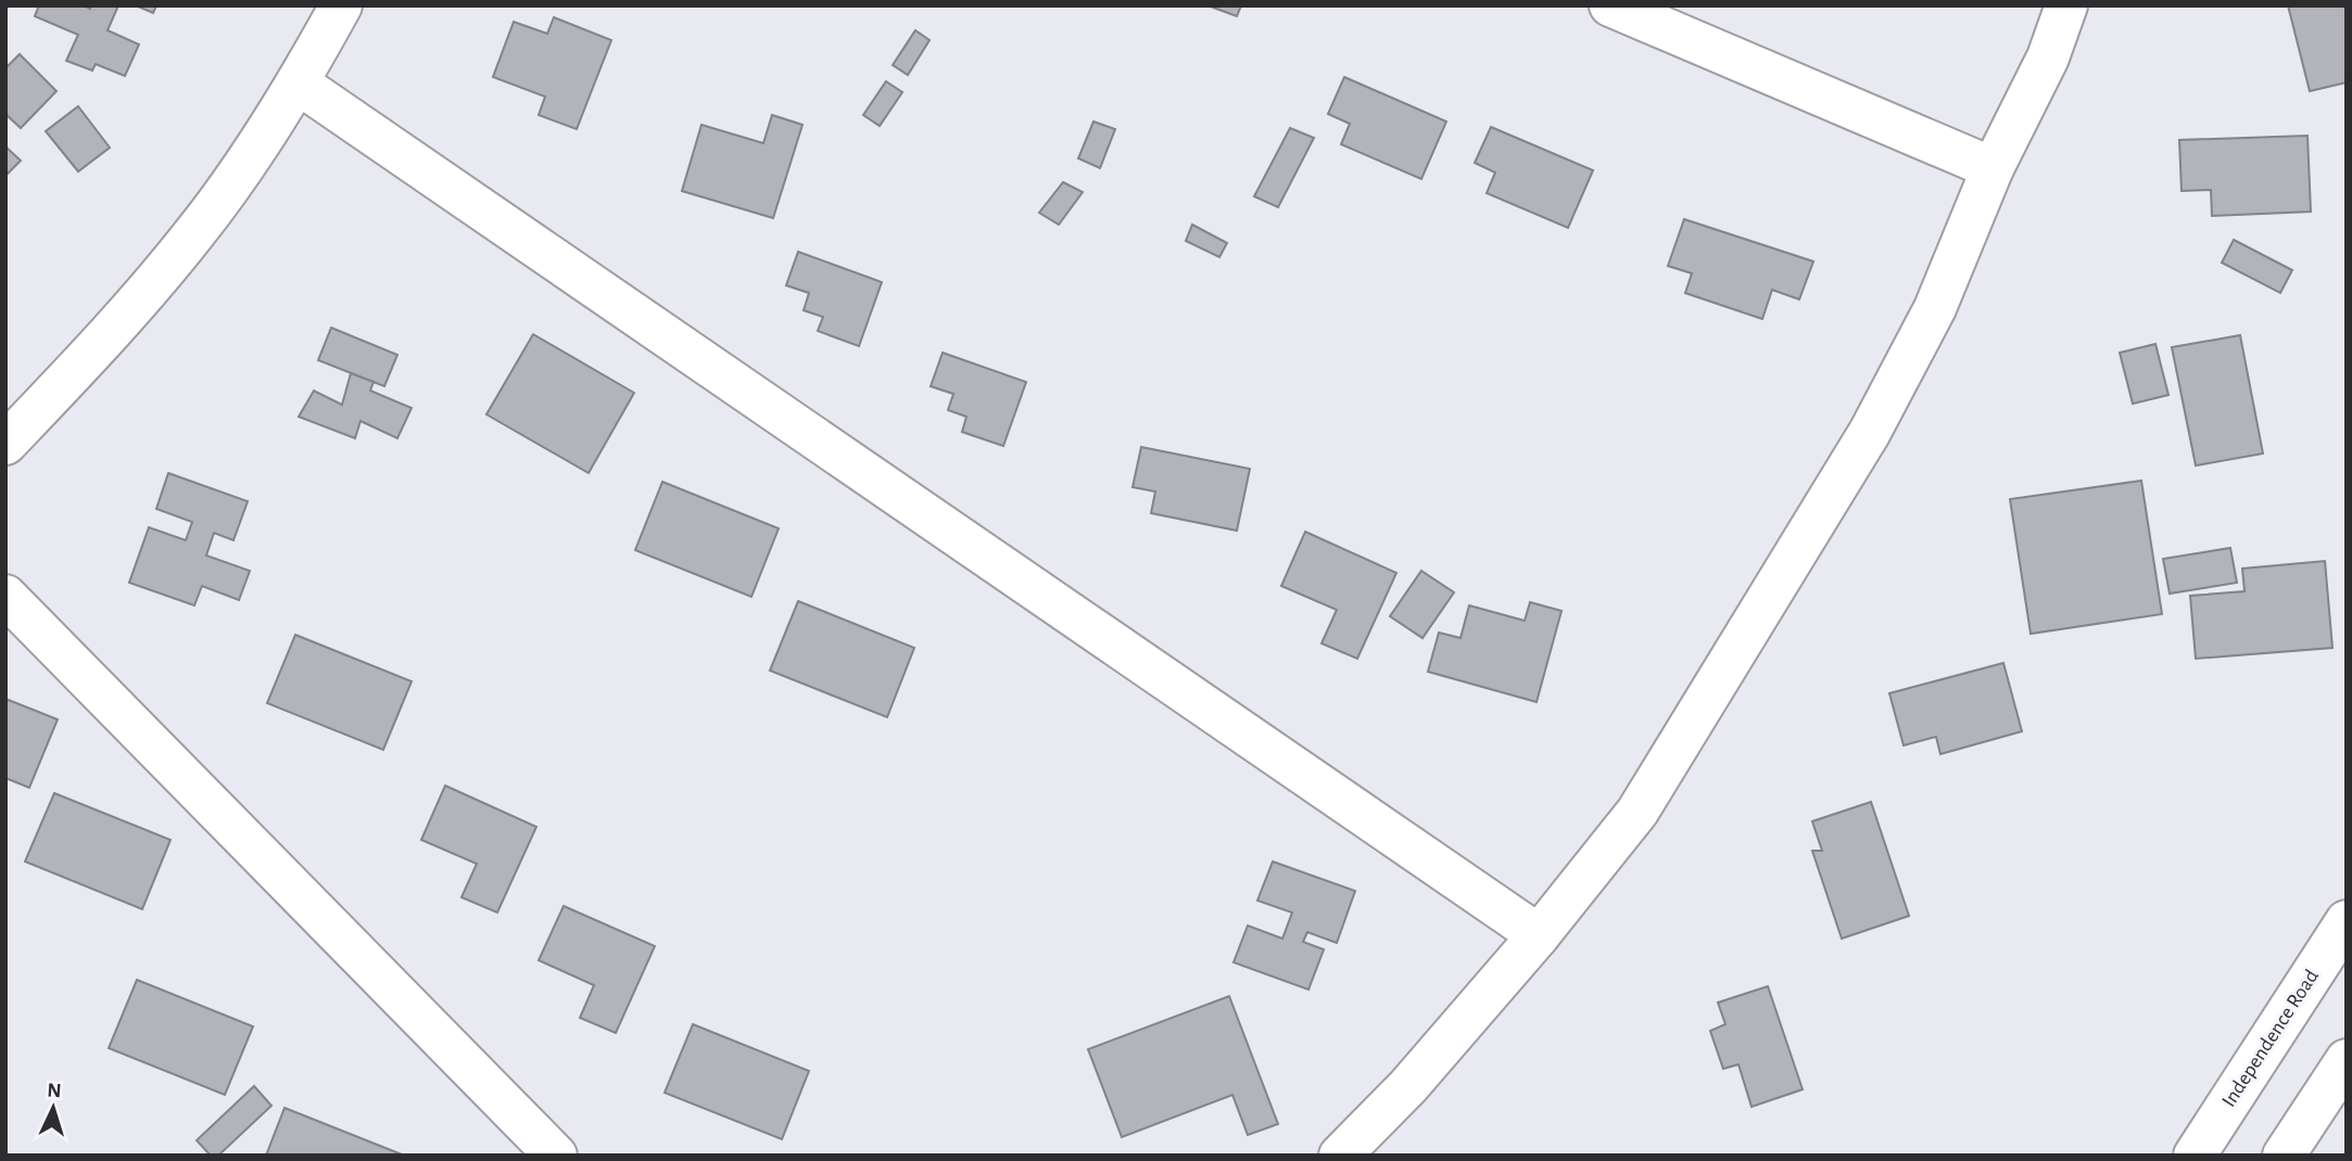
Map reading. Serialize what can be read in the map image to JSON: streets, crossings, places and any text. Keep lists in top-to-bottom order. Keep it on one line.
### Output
{"streets":{"street":["Independence Road"]},"north":"top"}
